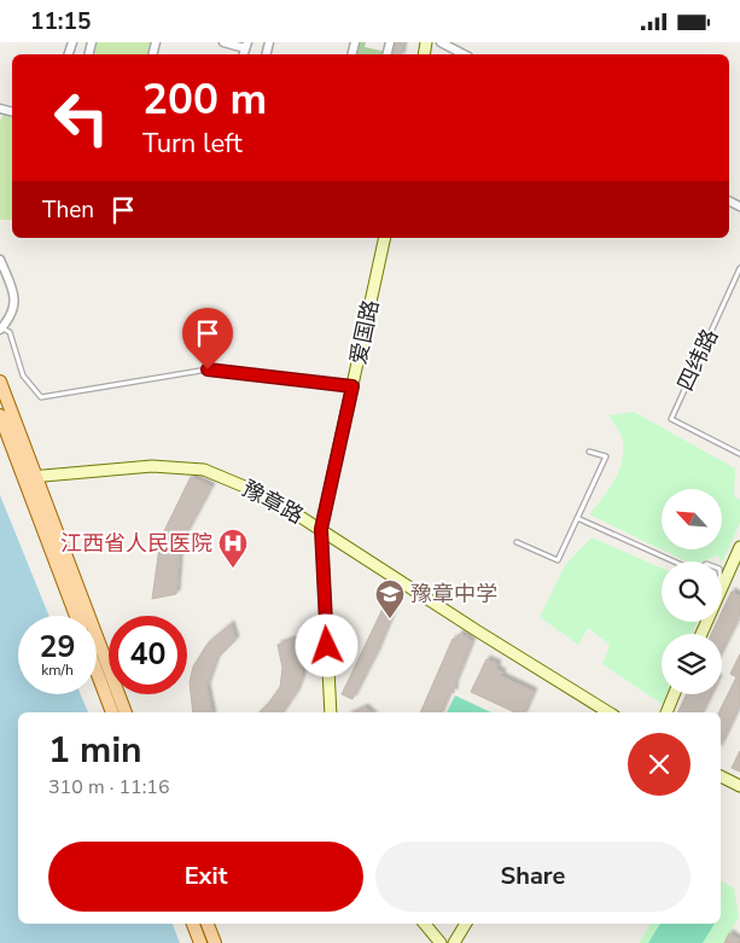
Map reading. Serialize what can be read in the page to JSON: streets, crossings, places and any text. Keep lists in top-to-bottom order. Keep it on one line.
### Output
{"streets":{"street":["爱国路","豫章路"],"lane":["四纬路"]},"crossings":[["爱国路","豫章路"]],"places":{"hospital":["江西省人民医院"],"school or university":["豫章中学"]},"north":"top left","page":{"status":"11:15","turn":["200 m","Turn left"],"then":"Then","speed":"29 km/h","limit":"40","heading":["1 min","310 m · 11:16"],"buttons":["Exit","Share"]}}
